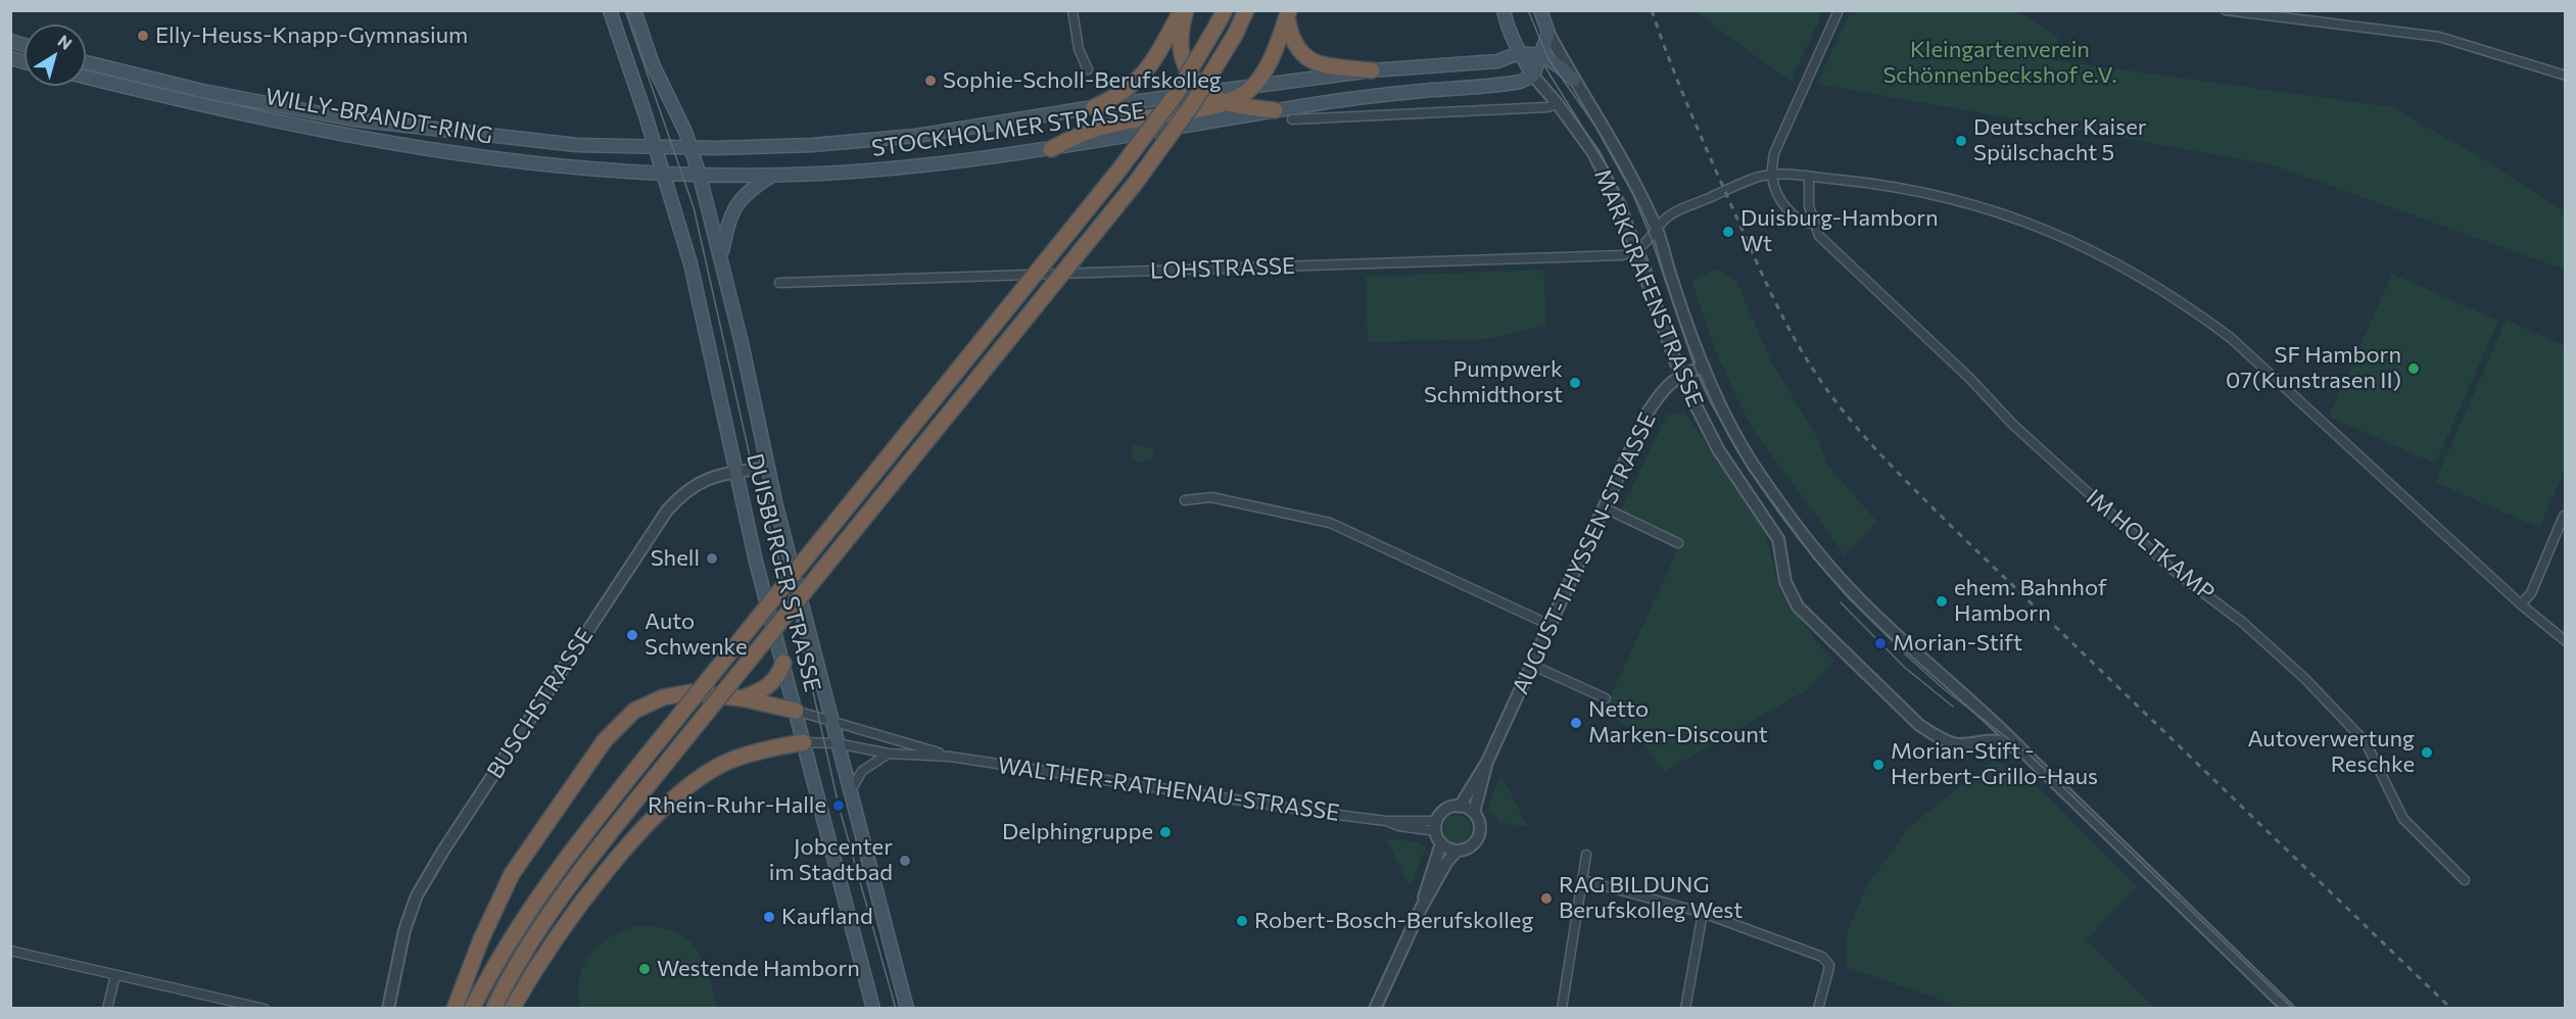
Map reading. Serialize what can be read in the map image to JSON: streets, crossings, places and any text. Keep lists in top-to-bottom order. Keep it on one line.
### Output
{"streets":{"main road":["WILLY-BRANDT-RING","STOCKHOLMER STRASSE","DUISBURGER STRASSE"],"street":["LOHSTRASSE","MARKGRAFENSTRASSE","IM HOLTKAMP","AUGUST-THYSSEN-STRASSE","BUSCHSTRASSE","WALTHER-RATHENAU-STRASSE"]},"crossings":[["WILLY-BRANDT-RING","STOCKHOLMER STRASSE"],["WILLY-BRANDT-RING","DUISBURGER STRASSE"],["STOCKHOLMER STRASSE","MARKGRAFENSTRASSE"],["STOCKHOLMER STRASSE","DUISBURGER STRASSE"],["LOHSTRASSE","MARKGRAFENSTRASSE"],["MARKGRAFENSTRASSE","AUGUST-THYSSEN-STRASSE"],["AUGUST-THYSSEN-STRASSE","WALTHER-RATHENAU-STRASSE"],["DUISBURGER STRASSE","BUSCHSTRASSE"],["DUISBURGER STRASSE","WALTHER-RATHENAU-STRASSE"]],"parks":["Kleingartenverein Schönnenbeckshof e.V."],"places":["Elly-Heuss-Knapp-Gymnasium","Sophie-Scholl-Berufskolleg","Deutscher Kaiser Spülschacht 5","Duisburg-Hamborn Wt","SF Hamborn 07(Kunstrasen II)","Pumpwerk Schmidthorst","Shell","ehem. Bahnhof Hamborn","Auto Schwenke","Morian-Stift","Netto Marken-Discount","Autoverwertung Reschke","Morian-Stift - Herbert-Grillo-Haus","Rhein-Ruhr-Halle","Delphingruppe","Jobcenter im Stadtbad","RAG BILDUNG Berufskolleg West","Kaufland","Robert-Bosch-Berufskolleg","Westende Hamborn"],"north":"top right"}
